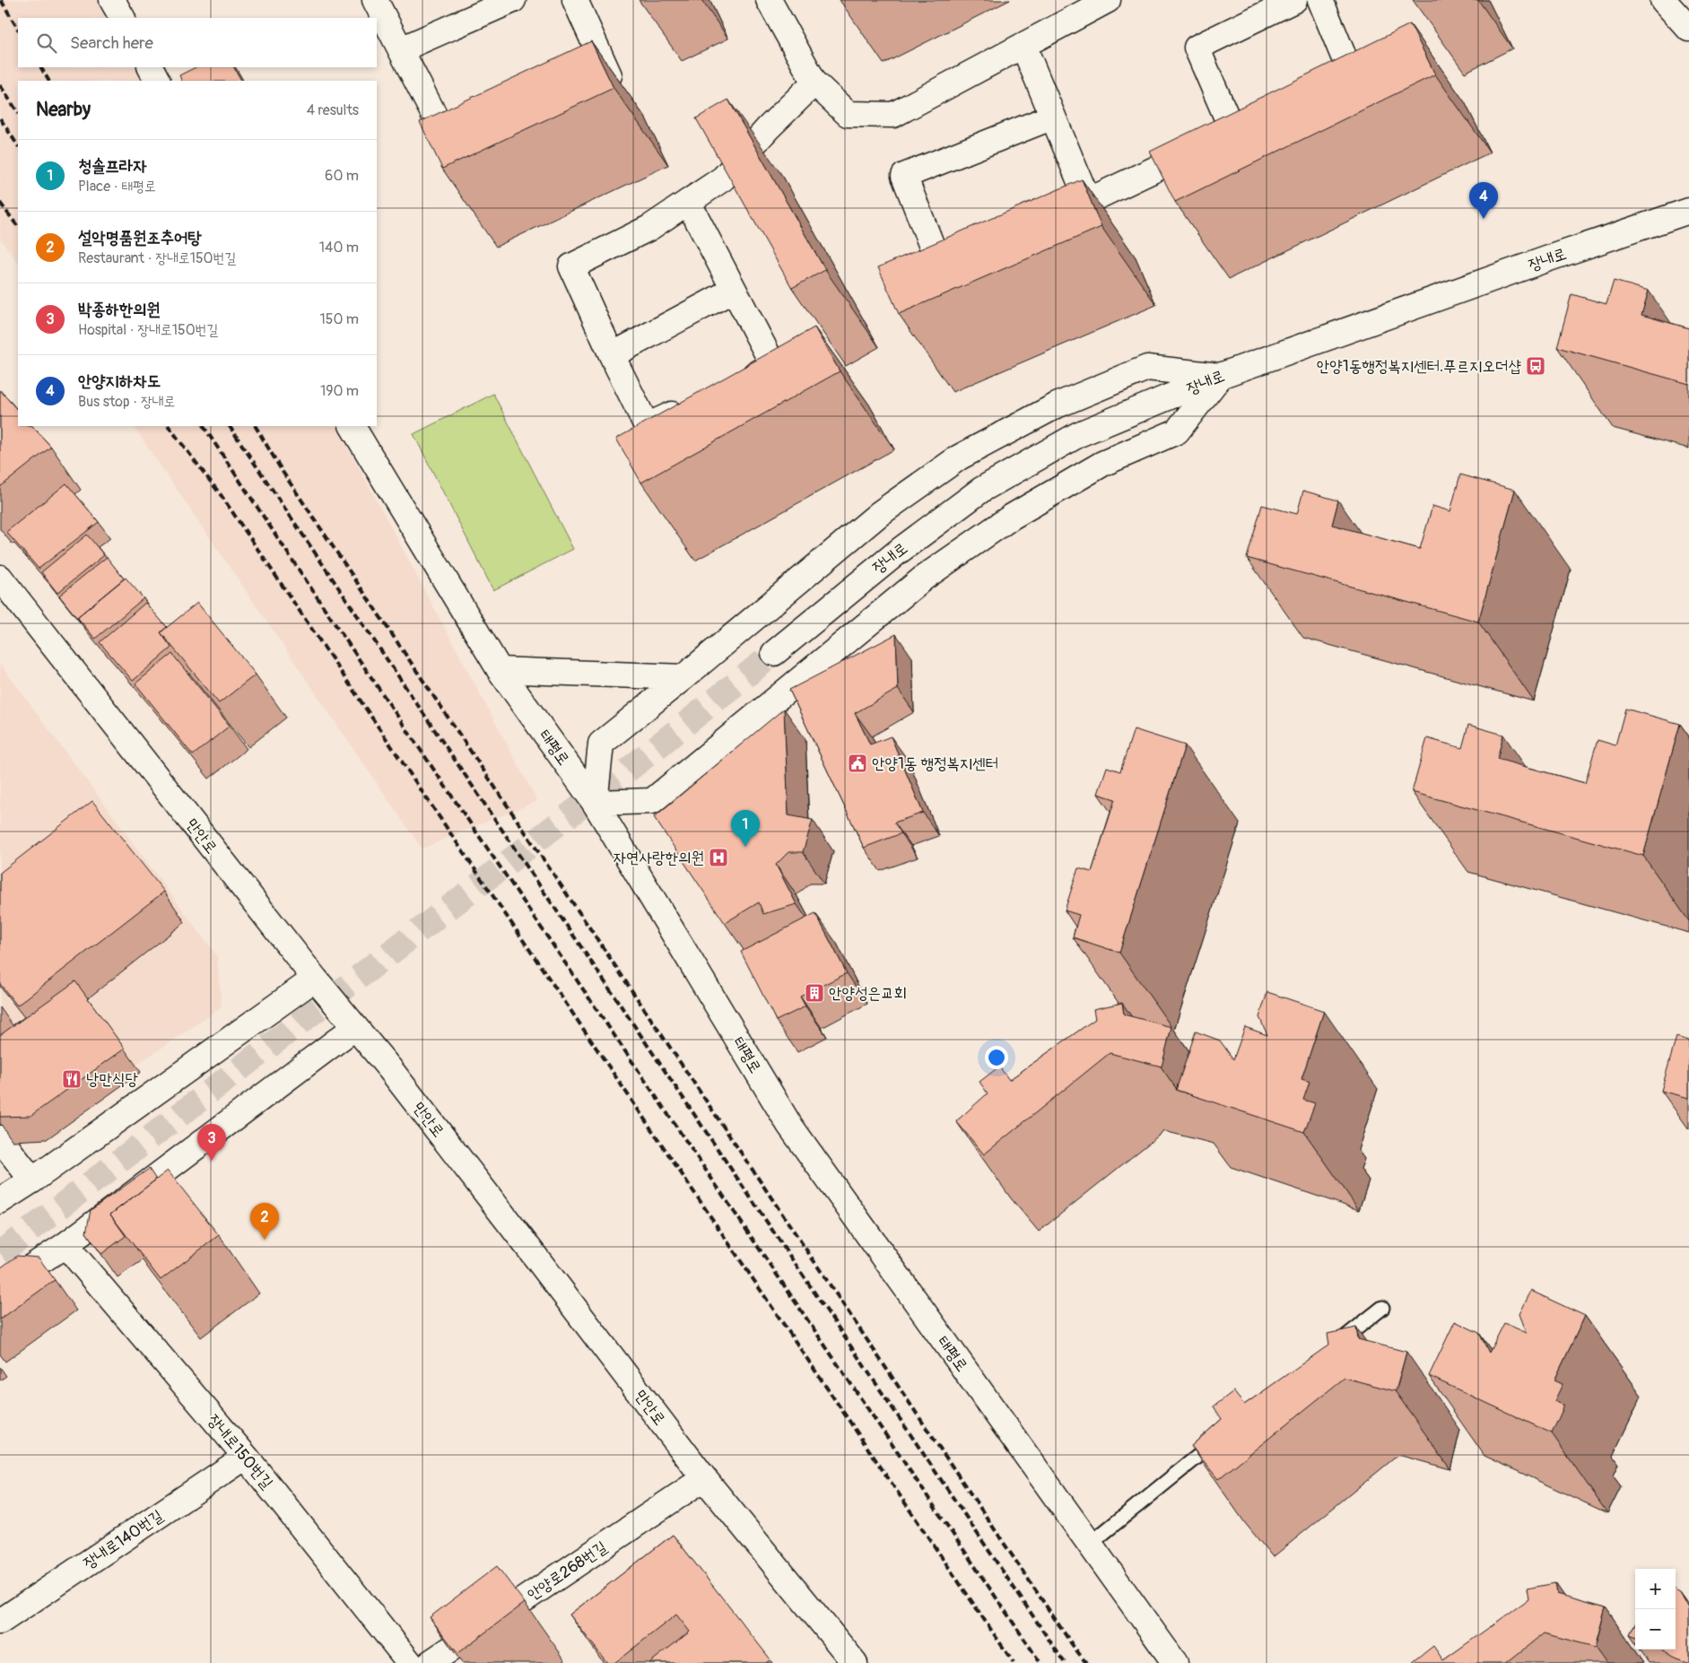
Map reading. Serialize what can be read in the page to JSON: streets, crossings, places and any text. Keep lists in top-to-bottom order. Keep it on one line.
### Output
{"streets":{"street":["장내로","태평로","만안로","장내로150번길","장내로140번길","안양로268번길"]},"crossings":[["만안로","안양로268번길"],["장내로150번길","장내로140번길"]],"places":{"bus stop":["안양1동행정복지센터.푸르지오더샵"],"public building":["안양1동 행정복지센터"],"hospital":["자연사랑한의원"],"building":["안양성은교회"],"restaurant":["낭만식당"]},"page":{"search":"Search here","heading":["Nearby","4 results"],"list":[{"mark":"1","name":"청솔프라자","note":"Place · 태평로","value":"60 m"},{"mark":"2","name":"설악명품원조추어탕","note":"Restaurant · 장내로150번길","value":"140 m"},{"mark":"3","name":"박종하한의원","note":"Hospital · 장내로150번길","value":"150 m"},{"mark":"4","name":"안양지하차도","note":"Bus stop · 장내로","value":"190 m"}],"pins":["4","1","3","2"],"map_buttons":["+","−"]}}
